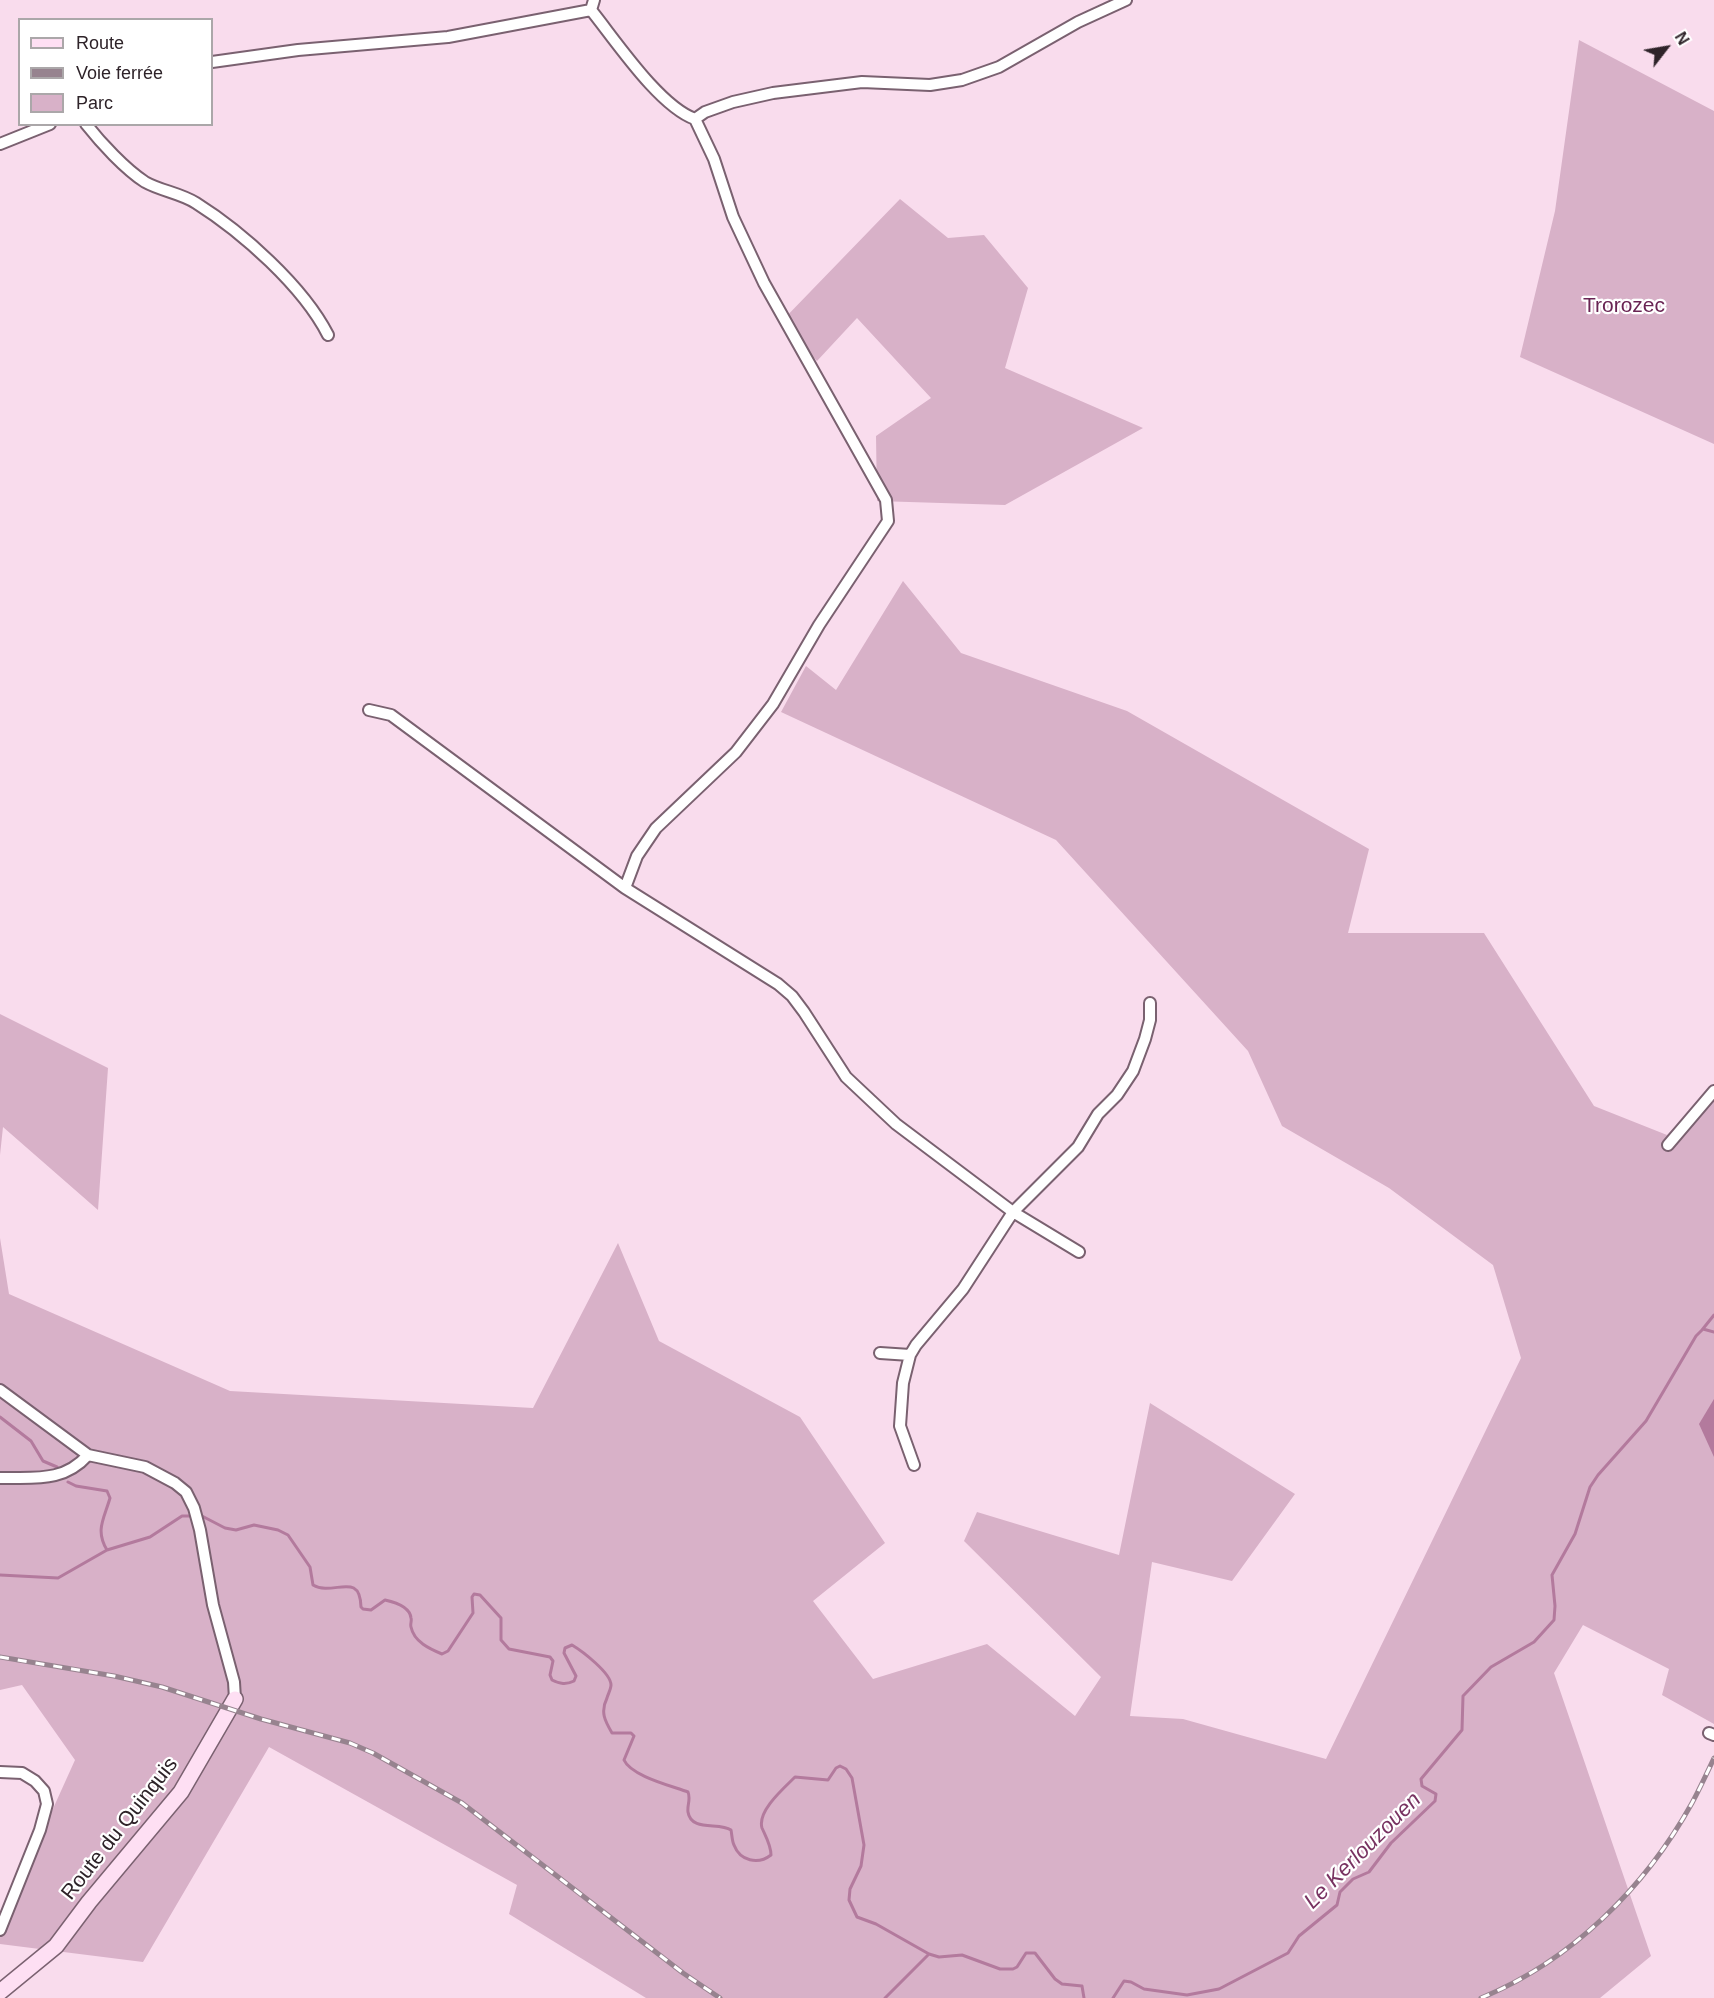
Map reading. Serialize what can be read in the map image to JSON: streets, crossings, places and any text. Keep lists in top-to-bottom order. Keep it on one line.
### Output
{"streets":{"street":["Route du Quinquis"]},"water":["Le Kerlouzouen"],"parks":["Trorozec"],"legend":["Route","Voie ferrée","Parc"],"north":"top right"}
